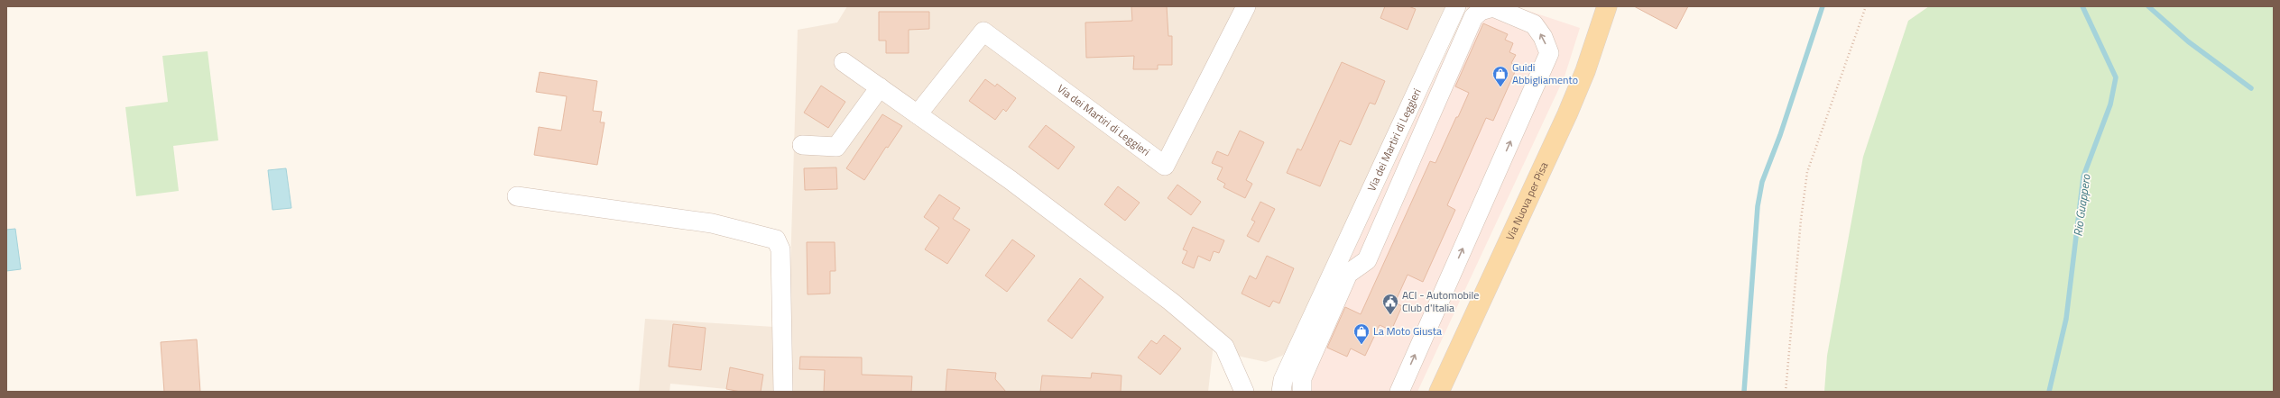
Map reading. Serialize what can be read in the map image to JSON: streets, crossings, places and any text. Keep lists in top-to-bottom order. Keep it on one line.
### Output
{"streets":{"main road":["Via Nuova per Pisa"],"street":["Via dei Martiri di Leggieri"]},"water":["Rio Guappero"],"places":{"shop":["Guidi Abbigliamento","La Moto Giusta"],"public building":["ACI - Automobile Club d'Italia"]}}
